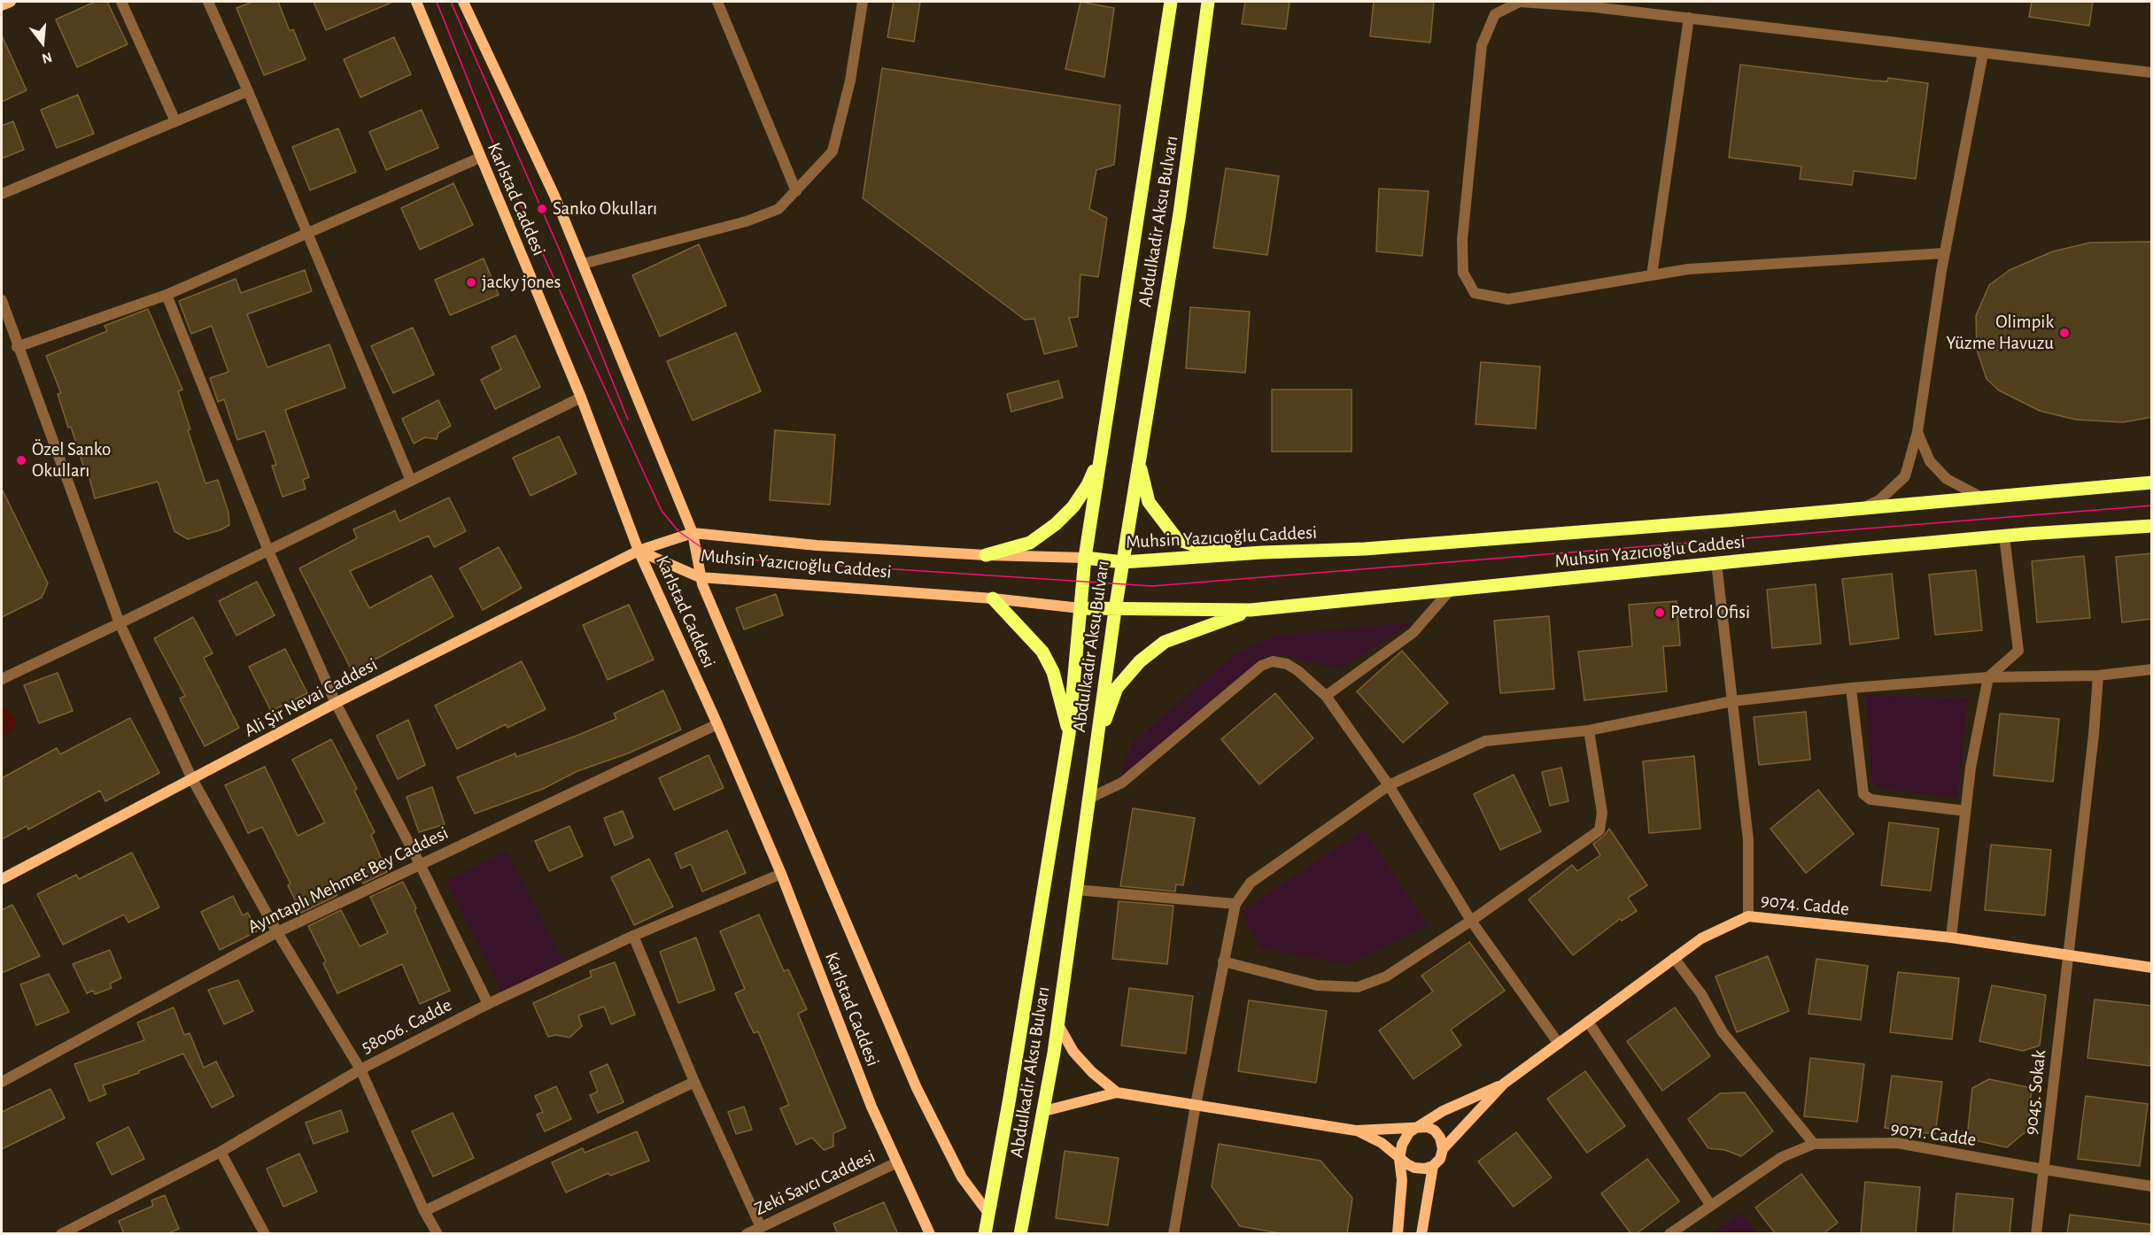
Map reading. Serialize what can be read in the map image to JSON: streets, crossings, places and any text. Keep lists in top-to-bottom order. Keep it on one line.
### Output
{"streets":{"main road":["Abdulkadir Aksu Bulvarı","Muhsin Yazıcıoğlu Caddesi"],"street":["Karlstad Caddesi","Ali Şir Nevai Caddesi","Ayıntaplı Mehmet Bey Caddesi","9074. Cadde","58006. Cadde","9045. Sokak","9071. Cadde","Zeki Savcı Caddesi"]},"crossings":[["Karlstad Caddesi","Abdulkadir Aksu Bulvarı"],["Karlstad Caddesi","Muhsin Yazıcıoğlu Caddesi"],["Karlstad Caddesi","Ali Şir Nevai Caddesi"],["Karlstad Caddesi","Ayıntaplı Mehmet Bey Caddesi"],["Karlstad Caddesi","58006. Cadde"],["Karlstad Caddesi","Zeki Savcı Caddesi"],["Abdulkadir Aksu Bulvarı","Muhsin Yazıcıoğlu Caddesi"],["Muhsin Yazıcıoğlu Caddesi","Ali Şir Nevai Caddesi"],["9074. Cadde","9045. Sokak"],["9045. Sokak","9071. Cadde"]],"places":["Sanko Okulları","jacky jones","Olimpik Yüzme Havuzu","Özel Sanko Okulları","Petrol Ofisi"],"north":"bottom"}
